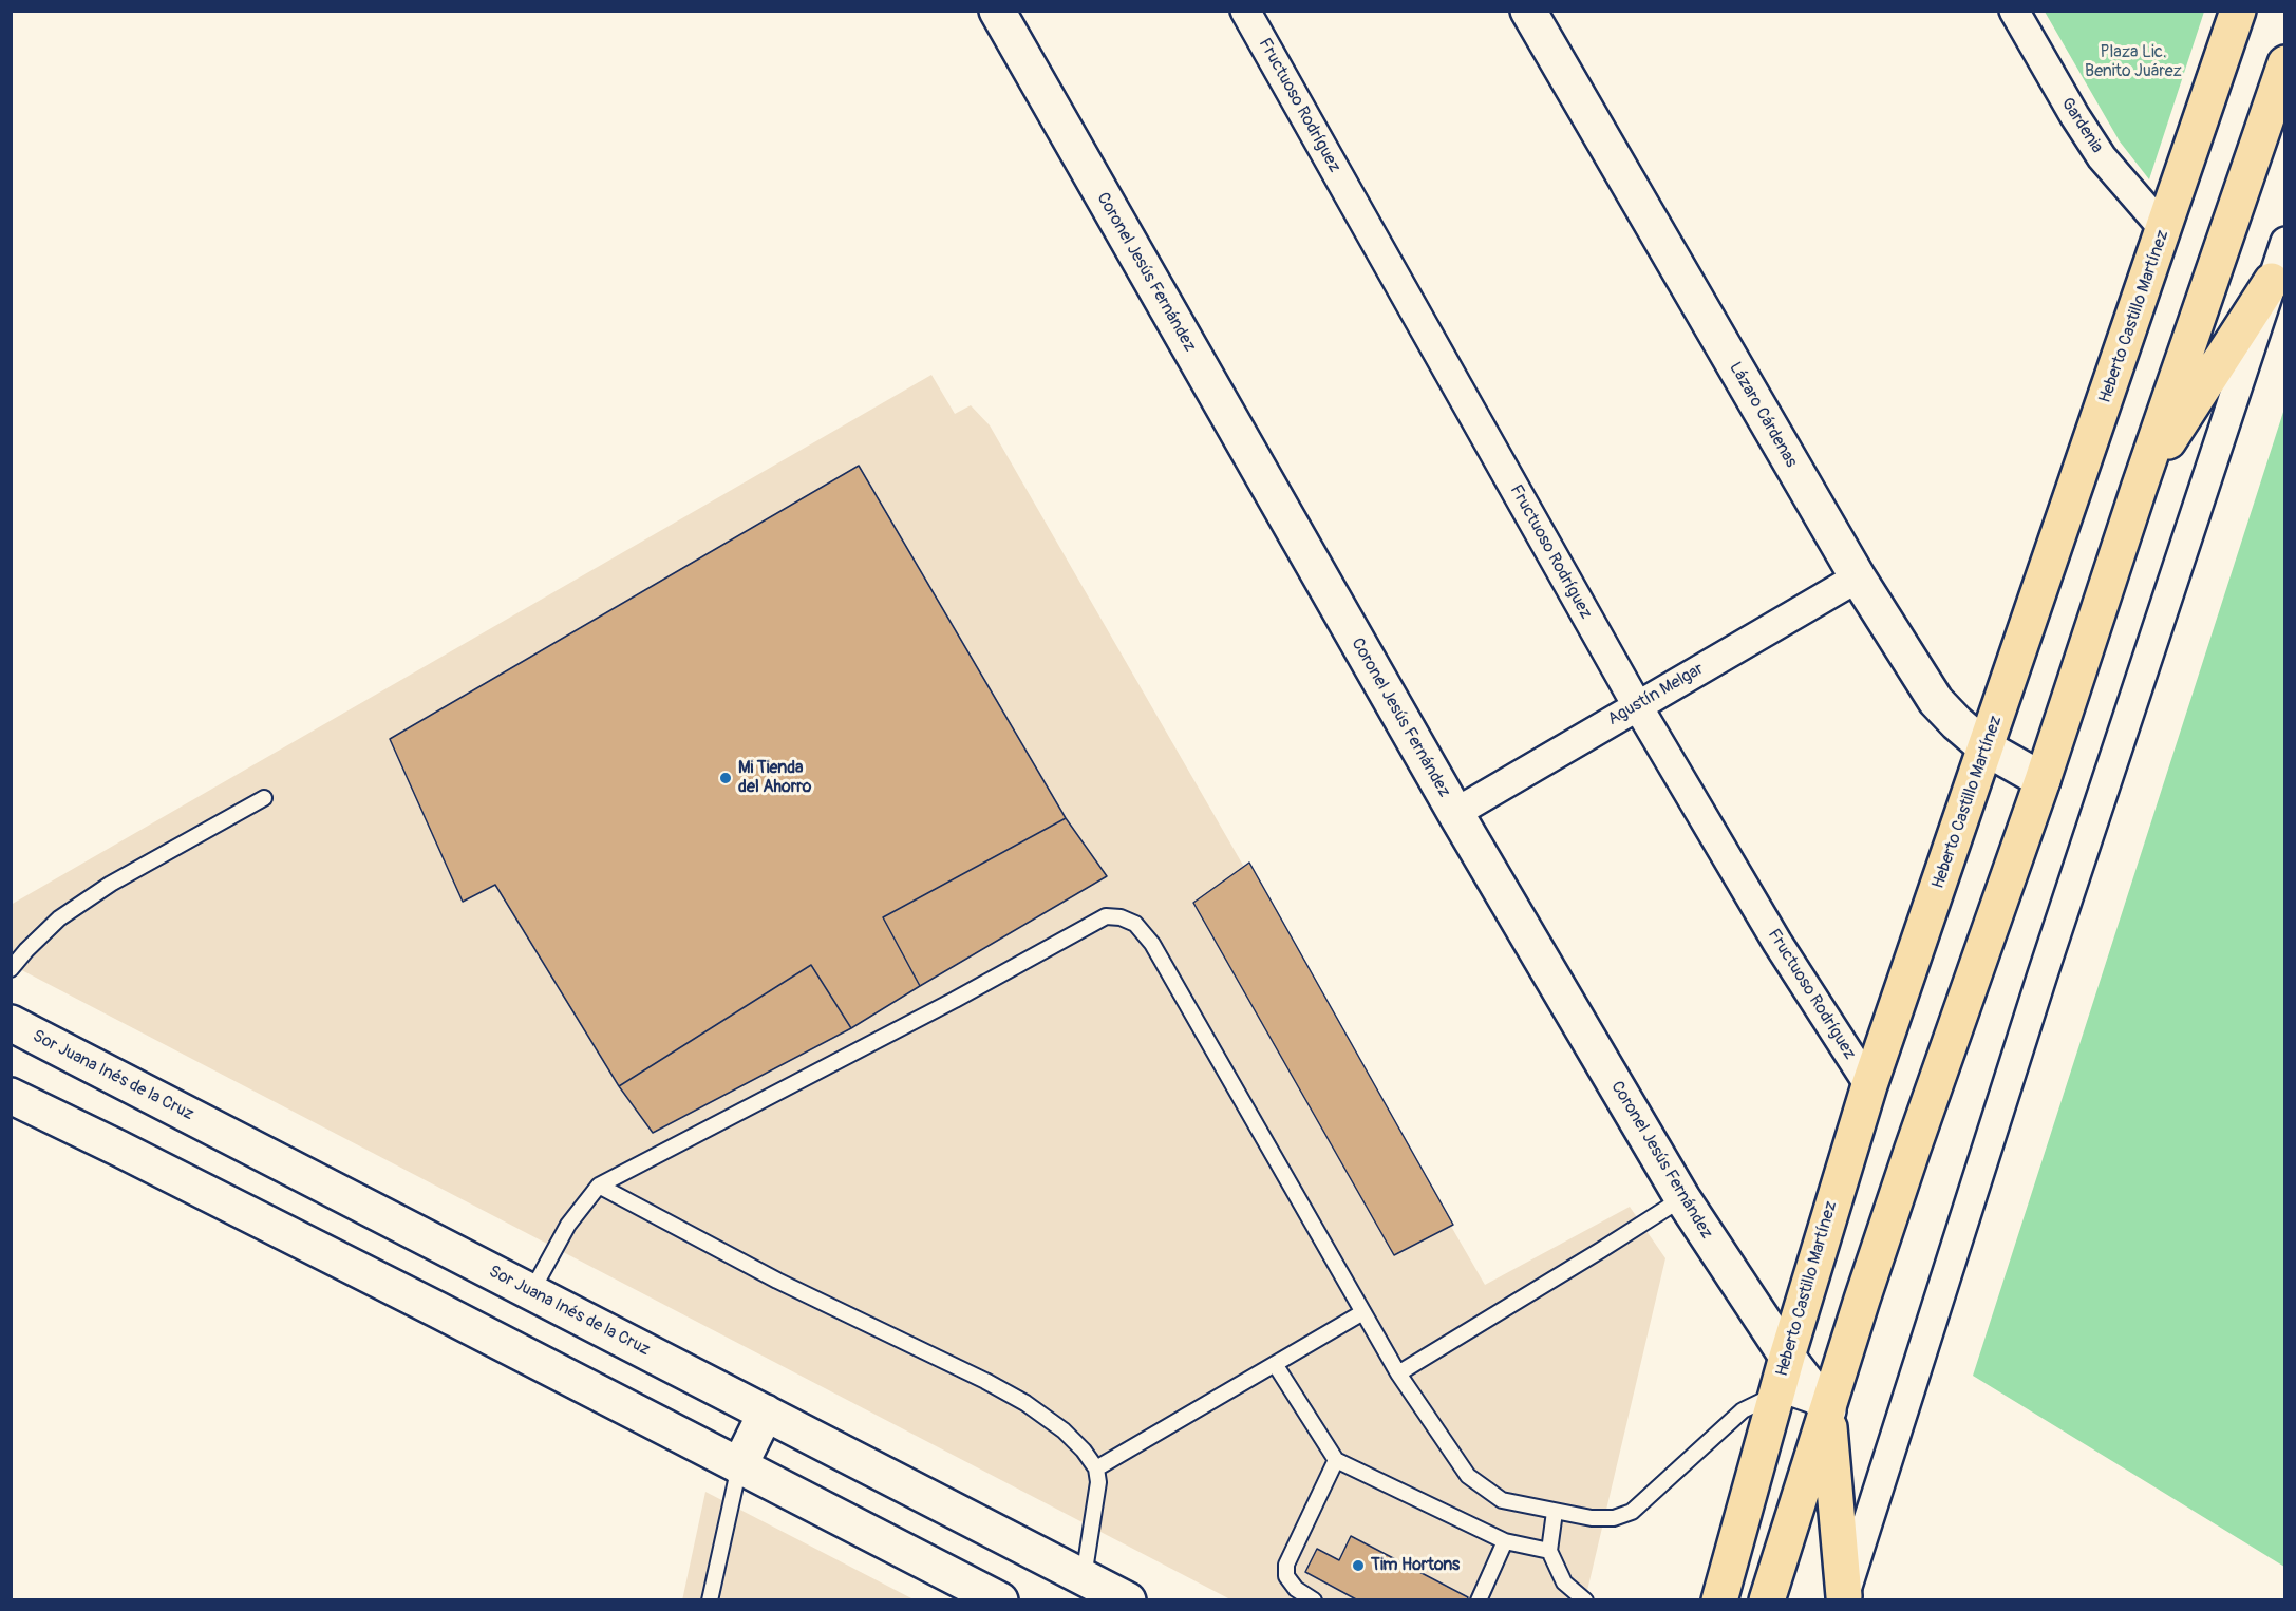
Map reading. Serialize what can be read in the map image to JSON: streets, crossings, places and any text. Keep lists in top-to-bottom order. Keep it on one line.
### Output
{"streets":{"main road":["Heberto Castillo Martínez"],"street":["Fructuoso Rodríguez","Gardenia","Coronel Jesús Fernández","Lázaro Cárdenas","Agustín Melgar","Sor Juana Inés de la Cruz"]},"crossings":[["Fructuoso Rodríguez","Heberto Castillo Martínez"],["Fructuoso Rodríguez","Agustín Melgar"],["Gardenia","Heberto Castillo Martínez"],["Coronel Jesús Fernández","Heberto Castillo Martínez"],["Coronel Jesús Fernández","Agustín Melgar"],["Heberto Castillo Martínez","Lázaro Cárdenas"],["Lázaro Cárdenas","Agustín Melgar"]],"parks":["Plaza Lic. Benito Juárez"],"places":["Mi Tienda del Ahorro","Tim Hortons"]}
